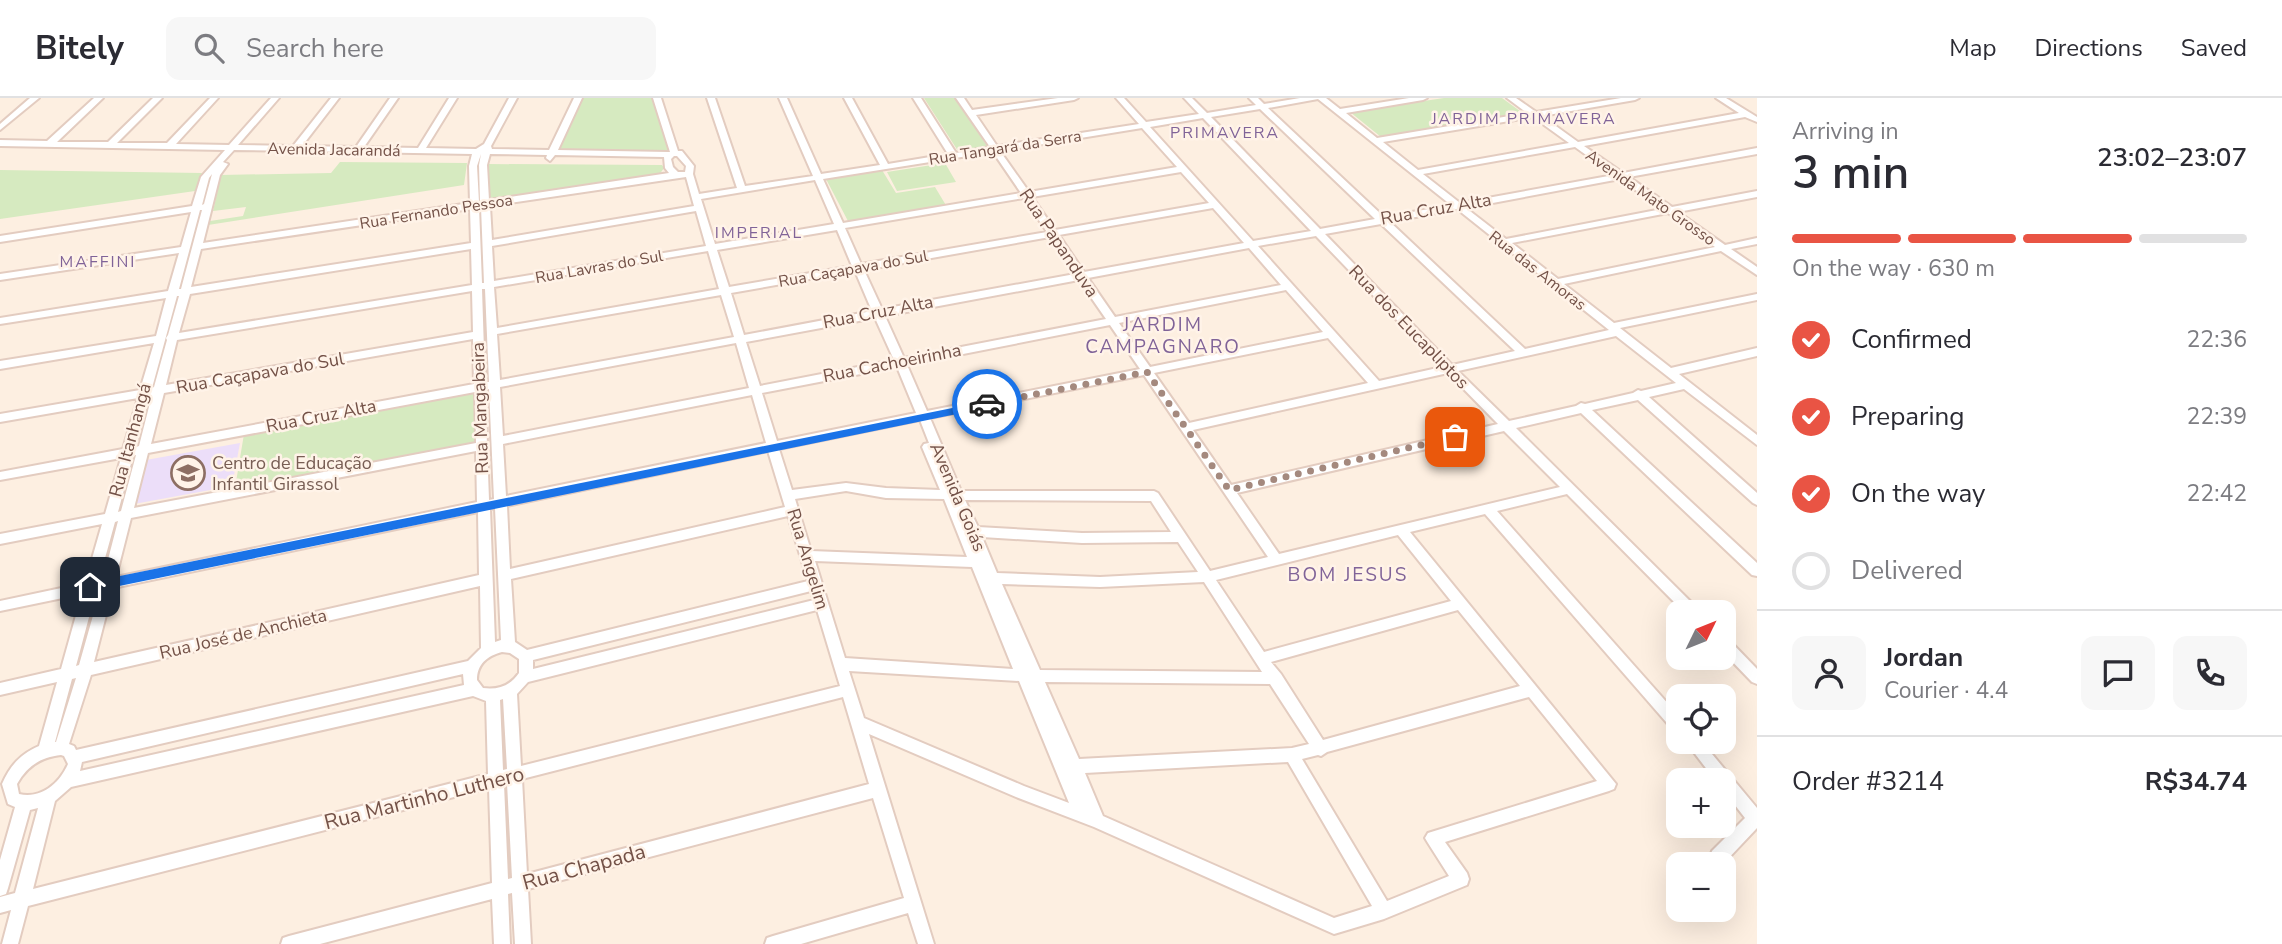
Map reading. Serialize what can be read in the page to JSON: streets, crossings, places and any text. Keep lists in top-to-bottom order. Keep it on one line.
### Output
{"streets":{"street":["Rua Tangará da Serra","Avenida Jacarandá","Avenida Mato Grosso","Rua Cruz Alta","Rua Fernando Pessoa","Rua Papanduva","Rua Lavras do Sul","Rua Caçapava do Sul","Rua das Amoras","Rua dos Eucapliptos","Rua Cachoeirinha","Rua Mangabeira","Rua Itanhangá","Avenida Goiás","Rua Angelim","Rua José de Anchieta","Rua Martinho Luthero","Rua Chapada"]},"crossings":[["Rua Tangará da Serra","Rua Papanduva"],["Rua Tangará da Serra","Rua dos Eucapliptos"],["Rua Tangará da Serra","Rua Mangabeira"],["Rua Tangará da Serra","Rua Itanhangá"],["Rua Tangará da Serra","Avenida Goiás"],["Rua Tangará da Serra","Rua Angelim"],["Avenida Jacarandá","Rua Mangabeira"],["Avenida Jacarandá","Rua Itanhangá"],["Avenida Mato Grosso","Rua Cruz Alta"],["Rua Cruz Alta","Rua Papanduva"],["Rua Cruz Alta","Rua das Amoras"],["Rua Cruz Alta","Rua dos Eucapliptos"],["Rua Cruz Alta","Rua Mangabeira"],["Rua Cruz Alta","Rua Itanhangá"],["Rua Cruz Alta","Avenida Goiás"],["Rua Cruz Alta","Rua Angelim"],["Rua Fernando Pessoa","Rua Mangabeira"],["Rua Fernando Pessoa","Rua Itanhangá"],["Rua Fernando Pessoa","Rua Angelim"],["Rua Papanduva","Rua Lavras do Sul"],["Rua Papanduva","Rua Caçapava do Sul"],["Rua Papanduva","Rua Cachoeirinha"],["Rua Lavras do Sul","Rua Mangabeira"],["Rua Lavras do Sul","Rua Itanhangá"],["Rua Lavras do Sul","Avenida Goiás"],["Rua Lavras do Sul","Rua Angelim"],["Rua Caçapava do Sul","Rua Mangabeira"],["Rua Caçapava do Sul","Rua Itanhangá"],["Rua Caçapava do Sul","Avenida Goiás"],["Rua Caçapava do Sul","Rua Angelim"],["Rua Cachoeirinha","Rua Mangabeira"],["Rua Cachoeirinha","Avenida Goiás"],["Rua Cachoeirinha","Rua Angelim"],["Rua Mangabeira","Rua José de Anchieta"],["Rua Itanhangá","Rua José de Anchieta"],["Rua Angelim","Rua Martinho Luthero"],["Rua Angelim","Rua Chapada"]],"districts":["JARDIM PRIMAVERA","PRIMAVERA","IMPERIAL","MAFFINI","JARDIM CAMPAGNARO","BOM JESUS"],"places":{"school or university":["Centro de Educação Infantil Girassol"]},"north":"top right","page":{"header":"Bitely","search":"Search here","nav":["Map","Directions","Saved"],"heading":["3 min","Arriving in","23:02–23:07"],"panel":["Jordan","Courier · 4.4","Order #3214","R$34.74"],"bar":"On the way · 630 m","list":[["Confirmed","22:36"],["Preparing","22:39"],["On the way","22:42"],"Delivered"],"map_buttons":["+","−"]}}
